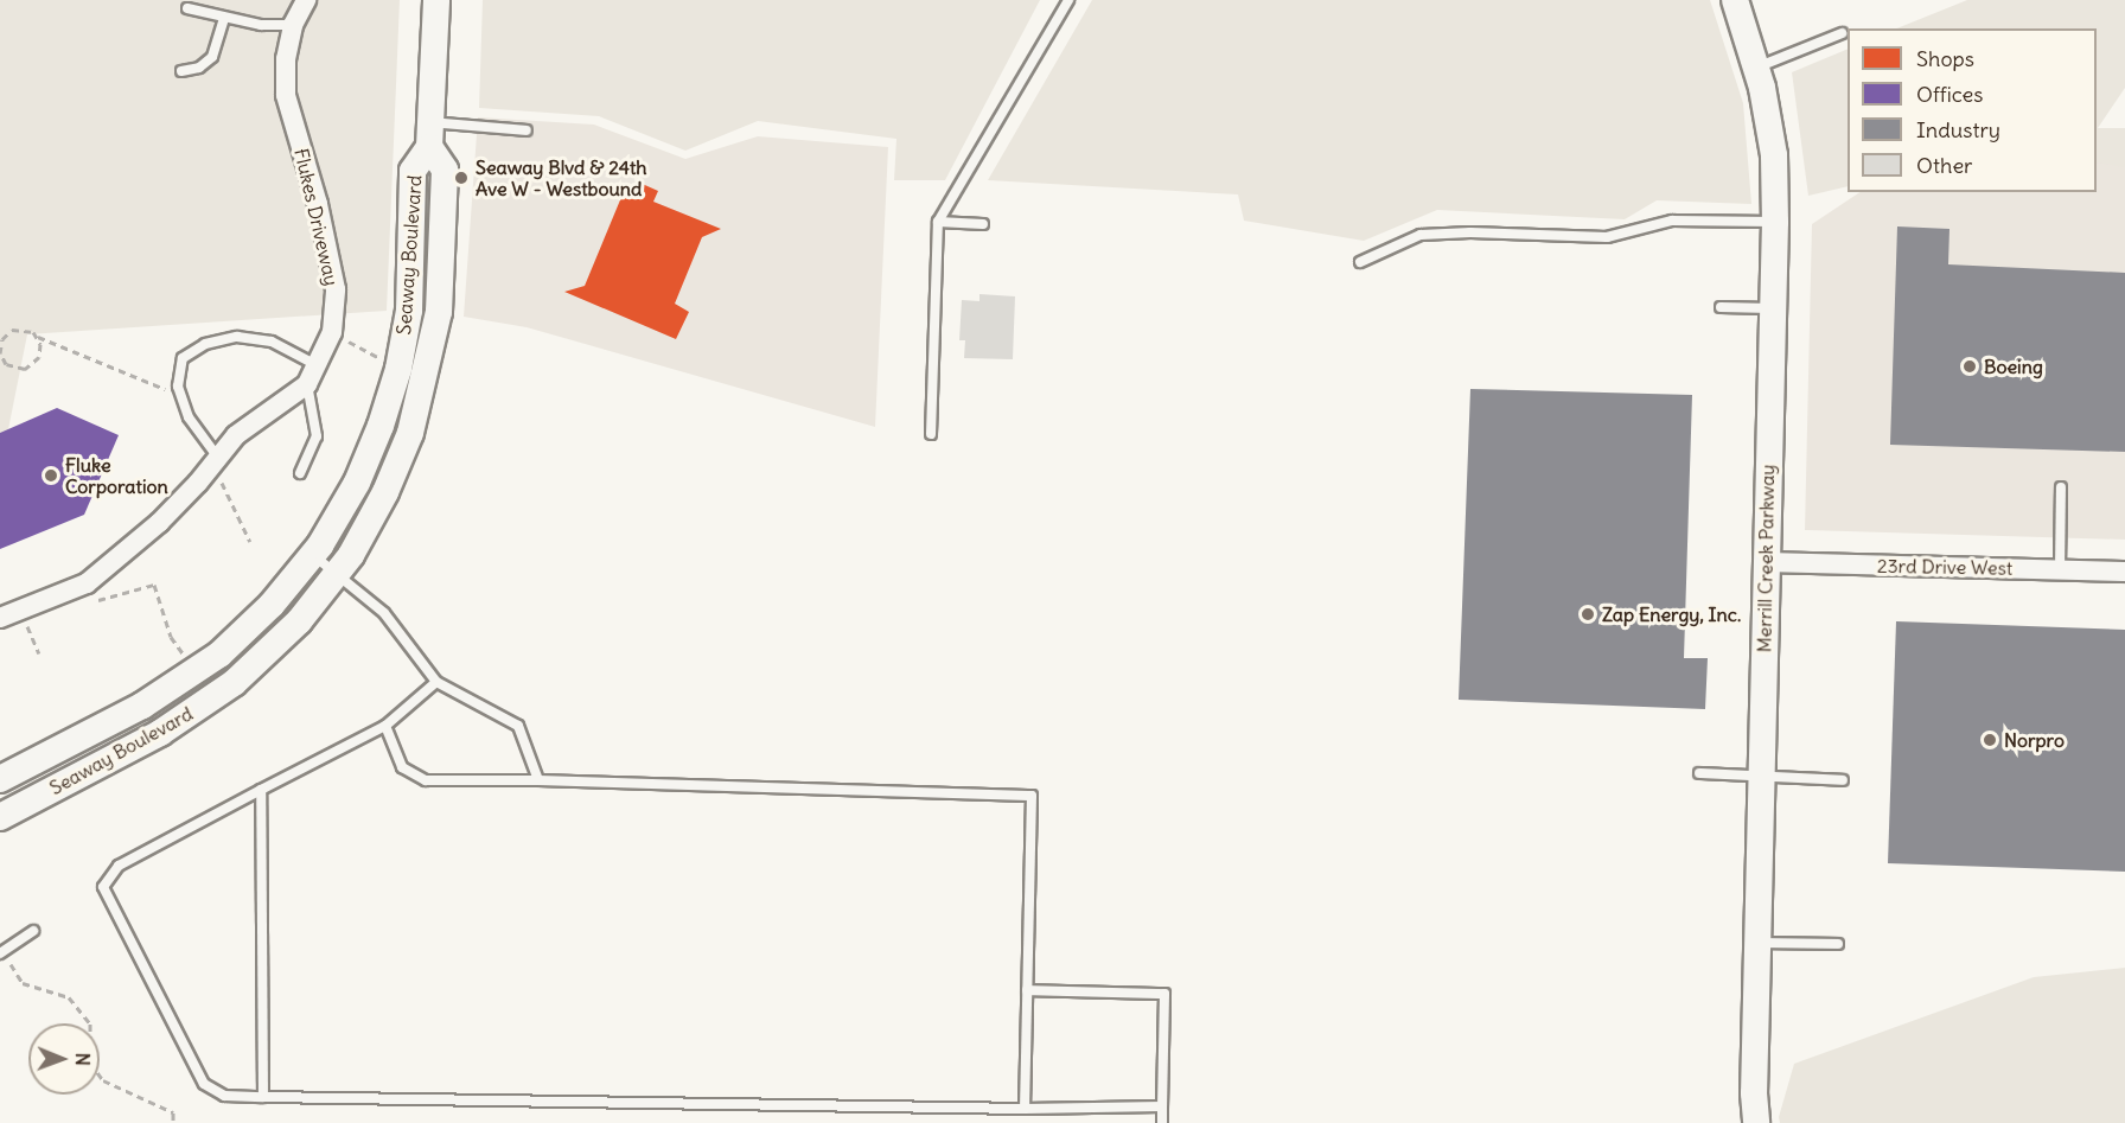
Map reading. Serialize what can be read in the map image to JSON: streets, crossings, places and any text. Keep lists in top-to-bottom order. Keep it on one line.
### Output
{"streets":{"street":["Flukes Driveway","Seaway Boulevard","Merrill Creek Parkway","23rd Drive West"]},"crossings":[["Merrill Creek Parkway","23rd Drive West"]],"places":["Seaway Blvd & 24th Ave W - Westbound","Boeing","Fluke Corporation","Zap Energy, Inc.","Norpro"],"legend":["Shops","Offices","Industry","Other"],"north":"right"}
